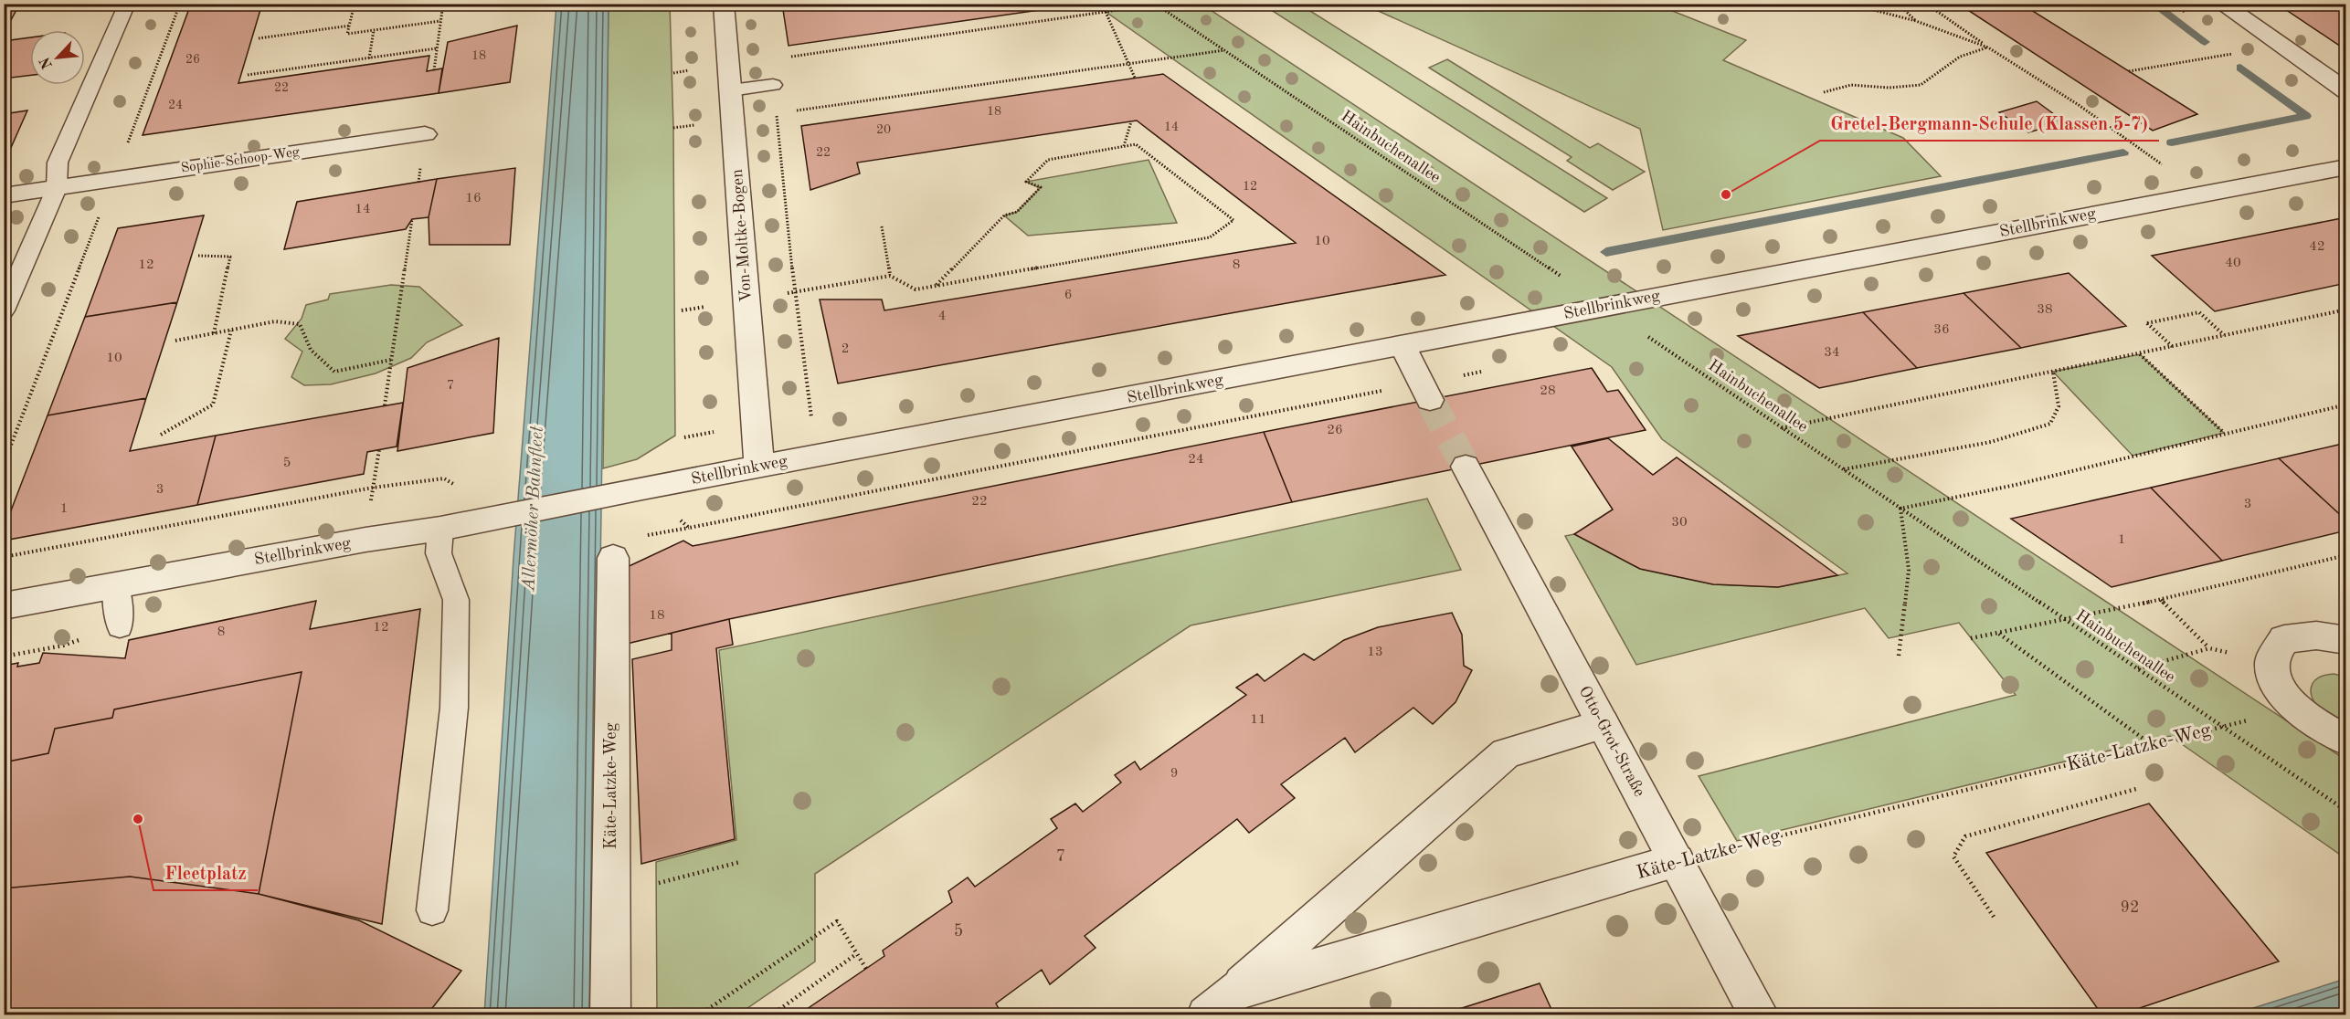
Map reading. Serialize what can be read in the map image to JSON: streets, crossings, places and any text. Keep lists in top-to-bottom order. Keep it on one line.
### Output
{"streets":{"street":["Sophie-Schoop-Weg","Stellbrinkweg","Von-Moltke-Bogen","Otto-Grot-Straße","Käte-Latzke-Weg"],"path":["Hainbuchenallee"]},"crossings":[["Hainbuchenallee","Stellbrinkweg"],["Hainbuchenallee","Käte-Latzke-Weg"],["Stellbrinkweg","Von-Moltke-Bogen"],["Otto-Grot-Straße","Käte-Latzke-Weg"]],"water":["Allermöher Bahnfleet"],"places":["Gretel-Bergmann-Schule (Klassen 5-7)","Fleetplatz"],"house_numbers":["18","26","22","24","18","14","20","22","12","16","14","10","42","40","12","8","6","38","4","36","2","34","10","7","28","26","24","5","3","22","3","1","30","1","18","12","8","13","11","9","7","92","5"],"north":"bottom left"}
